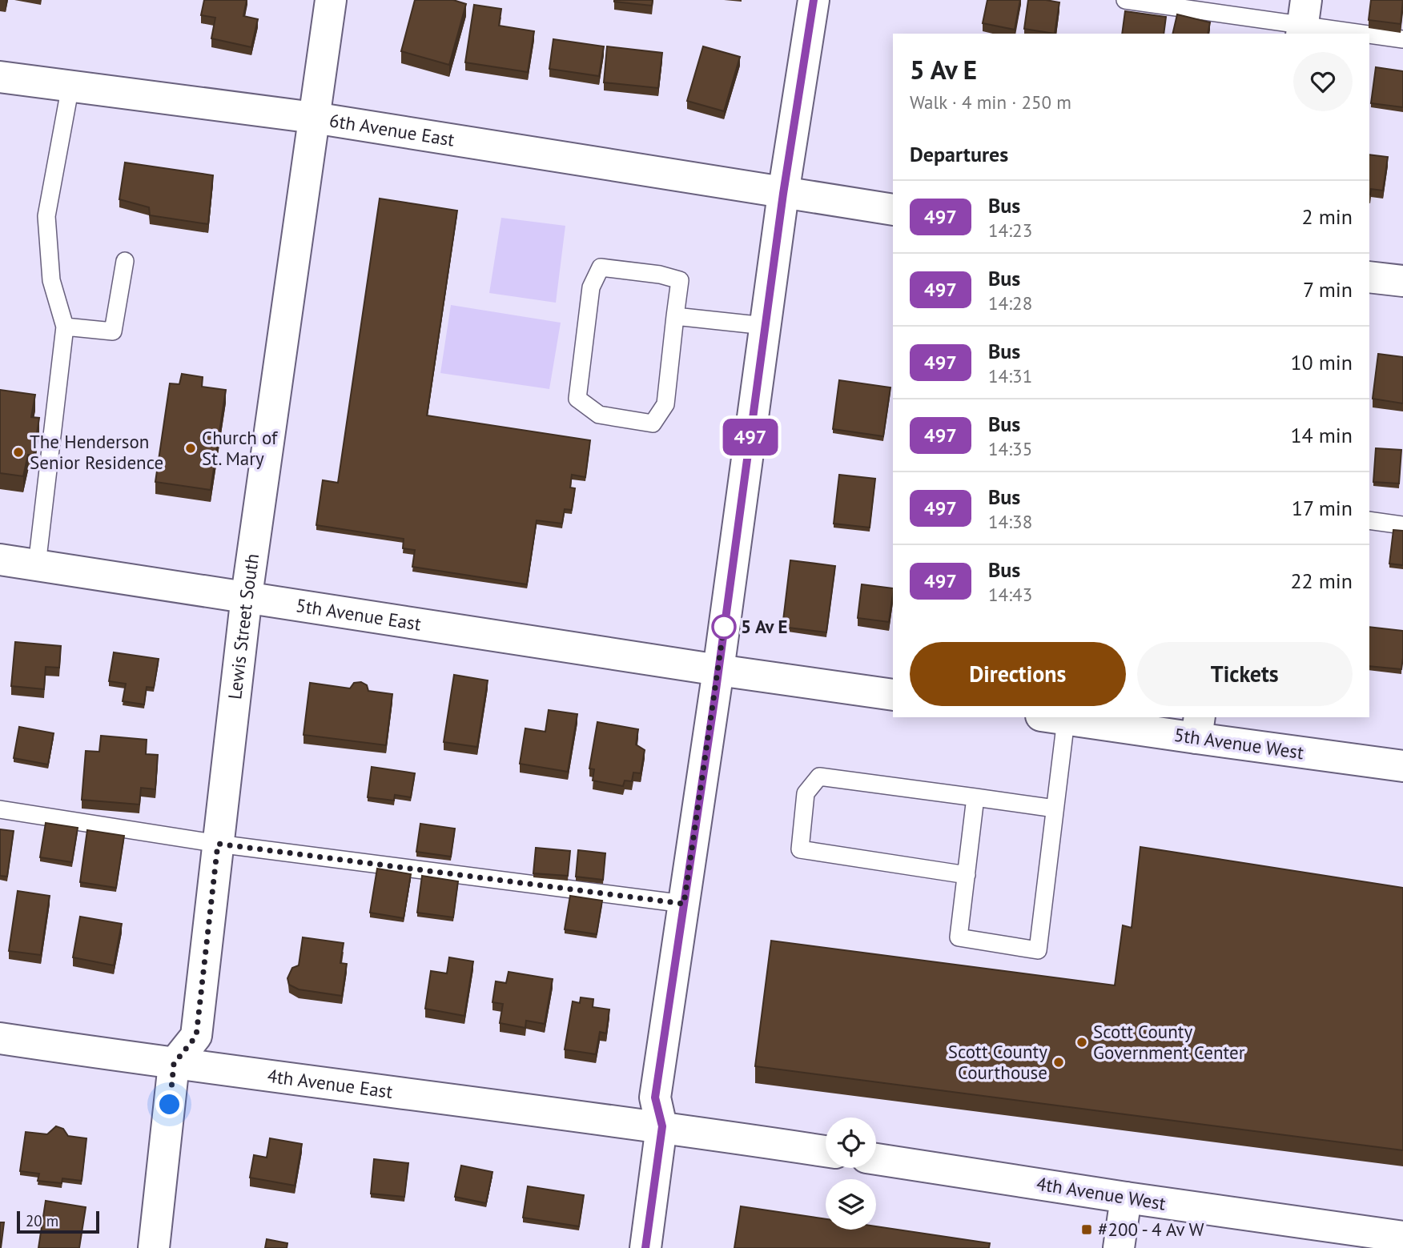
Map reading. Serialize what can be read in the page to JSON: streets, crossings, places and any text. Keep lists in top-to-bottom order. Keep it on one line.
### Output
{"streets":{"street":["6th Avenue East","5th Avenue East","Lewis Street South","5th Avenue West","4th Avenue East","4th Avenue West"]},"crossings":[["6th Avenue East","Lewis Street South"],["5th Avenue East","Lewis Street South"],["Lewis Street South","4th Avenue East"]],"places":{"other":["Church of St. Mary","The Henderson Senior Residence","5 Av E","Scott County Government Center","Scott County Courthouse"],"transit":["#200 - 4 Av W"]},"lines":["bus line 497"],"scale_bar":"20 m","page":{"on_map":"497","heading":[["5 Av E","Walk · 4 min · 250 m"],"Departures"],"list":[{"mark":"497","name":"Bus","note":"14:23","value":"2 min"},{"mark":"497","name":"Bus","note":"14:28","value":"7 min"},{"mark":"497","name":"Bus","note":"14:31","value":"10 min"},{"mark":"497","name":"Bus","note":"14:35","value":"14 min"},{"mark":"497","name":"Bus","note":"14:38","value":"17 min"},{"mark":"497","name":"Bus","note":"14:43","value":"22 min"}],"buttons":["Directions","Tickets"],"scale":"20 m"}}
